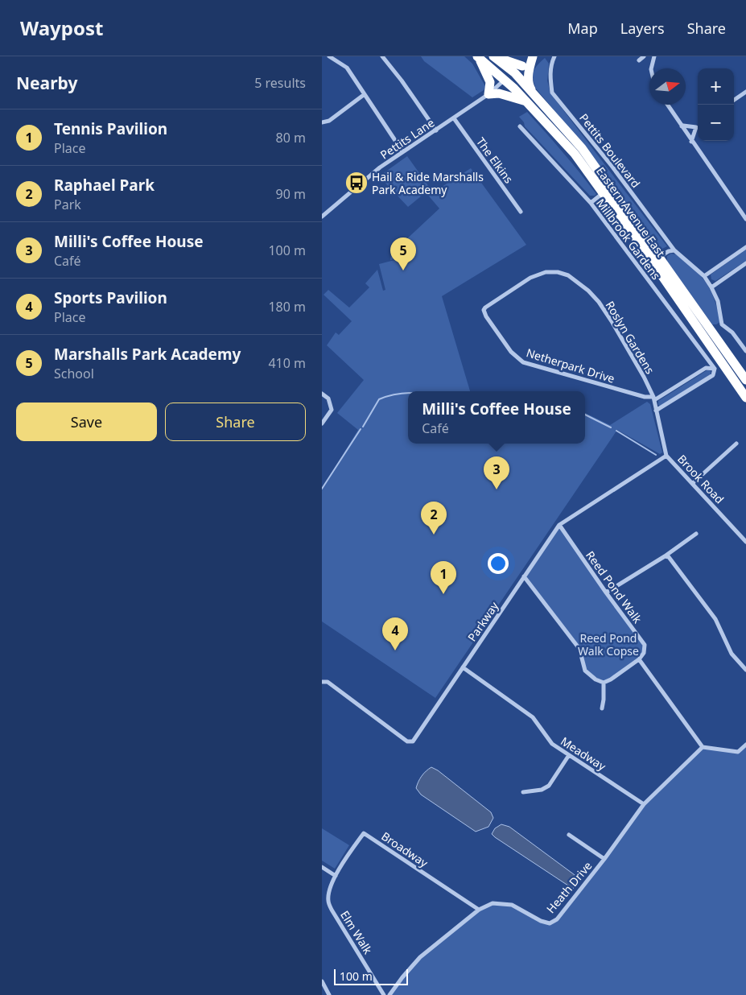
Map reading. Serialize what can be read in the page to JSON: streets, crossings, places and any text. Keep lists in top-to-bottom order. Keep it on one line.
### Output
{"streets":{"highway":["Eastern Avenue East"],"street":["Pettits Lane","Pettits Boulevard","The Elkins","Millbrook Gardens","Roslyn Gardens","Netherpark Drive","Brook Road","Reed Pond Walk","Parkway","Meadway","Broadway","Heath Drive","Elm Walk"]},"crossings":[["Pettits Lane","The Elkins"],["Pettits Lane","Eastern Avenue East"],["Pettits Boulevard","Eastern Avenue East"],["Eastern Avenue East","Millbrook Gardens"],["Roslyn Gardens","Netherpark Drive"],["Roslyn Gardens","Brook Road"],["Netherpark Drive","Brook Road"],["Brook Road","Parkway"],["Reed Pond Walk","Parkway"],["Parkway","Meadway"],["Meadway","Heath Drive"],["Broadway","Heath Drive"],["Broadway","Elm Walk"]],"parks":["Reed Pond Walk Copse"],"places":{"bus stop":["Hail & Ride Marshalls Park Academy"]},"scale_bar":"100 m","north":"right","page":{"header":"Waypost","nav":["Map","Layers","Share"],"heading":["Nearby","5 results"],"map_buttons":["+","−"],"list":[{"mark":"1","name":"Tennis Pavilion","note":"Place","value":"80 m"},{"mark":"2","name":"Raphael Park","note":"Park","value":"90 m"},{"mark":"3","name":"Milli's Coffee House","note":"Café","value":"100 m"},{"mark":"4","name":"Sports Pavilion","note":"Place","value":"180 m"},{"mark":"5","name":"Marshalls Park Academy","note":"School","value":"410 m"}],"pins":["5","3","2","1","4"],"buttons":["Save","Share"],"popup":["Milli's Coffee House","Café"],"scale":"100 m"}}
